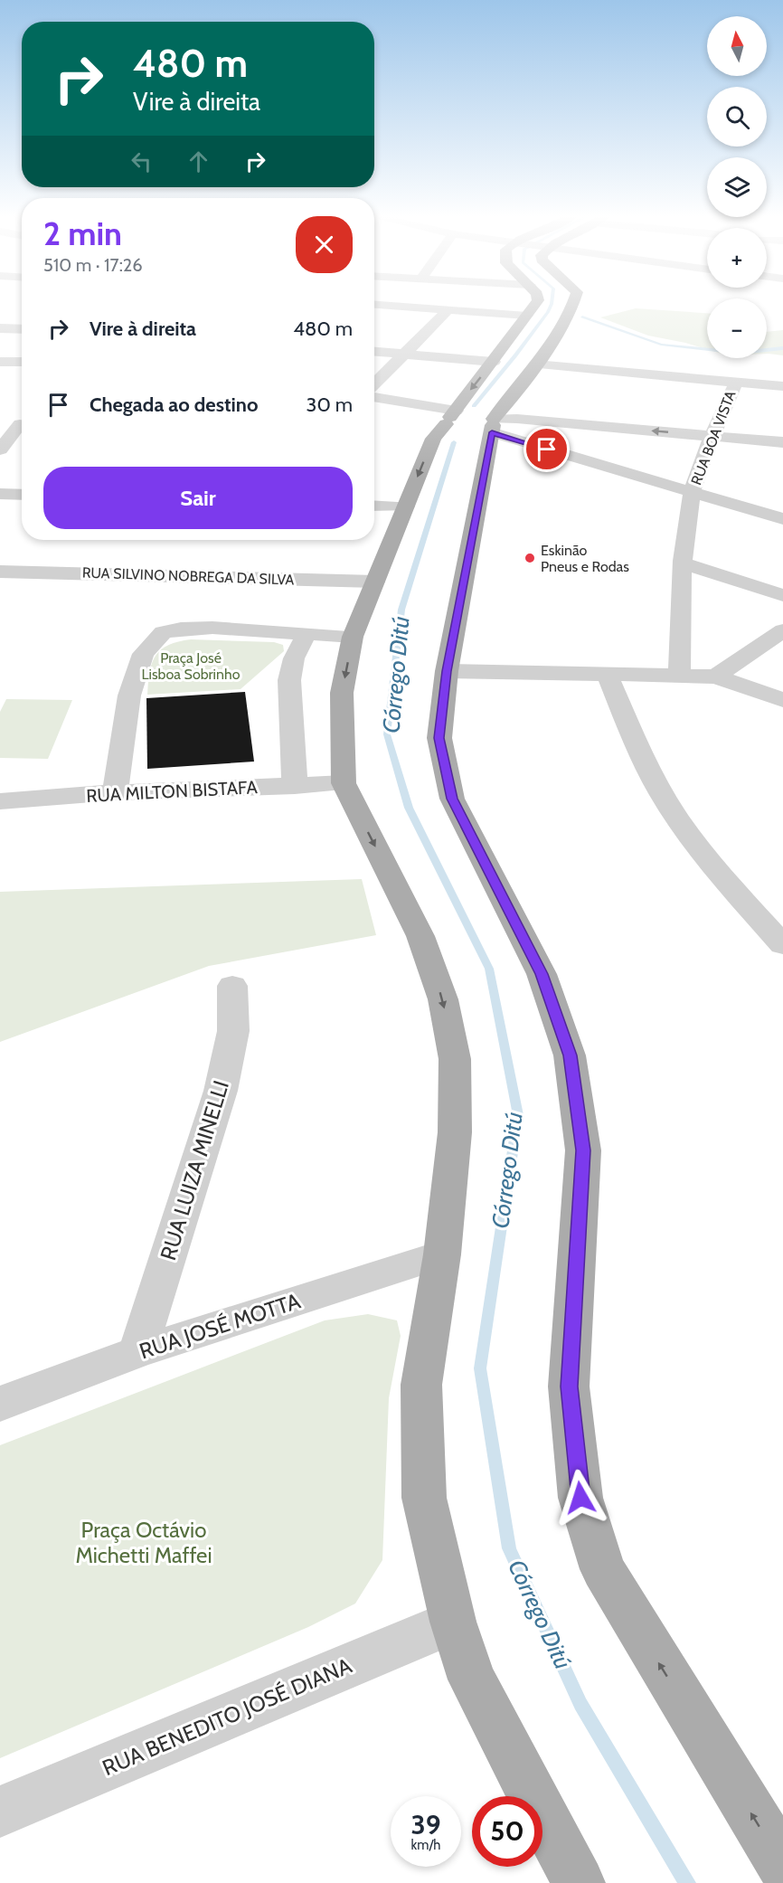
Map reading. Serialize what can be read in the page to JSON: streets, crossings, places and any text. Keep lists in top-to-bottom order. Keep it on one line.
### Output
{"streets":{"street":["RUA BOA VISTA","RUA SILVINO NOBREGA DA SILVA","RUA MILTON BISTAFA","RUA LUIZA MINELLI","RUA JOSÉ MOTTA","RUA BENEDITO JOSÉ DIANA"]},"crossings":[["RUA LUIZA MINELLI","RUA JOSÉ MOTTA"]],"water":["Córrego Ditú"],"parks":["Praça José Lisboa Sobrinho","Praça Octávio Michetti Maffei"],"places":["Eskinão Pneus e Rodas"],"north":"top","page":{"map_buttons":["+","−"],"turn":["480 m","Vire à direita"],"heading":["2 min","510 m · 17:26"],"list":[{"name":"Vire à direita","value":"480 m"},{"name":"Chegada ao destino","value":"30 m"}],"buttons":"Sair","speed":"39 km/h","limit":"50"}}
